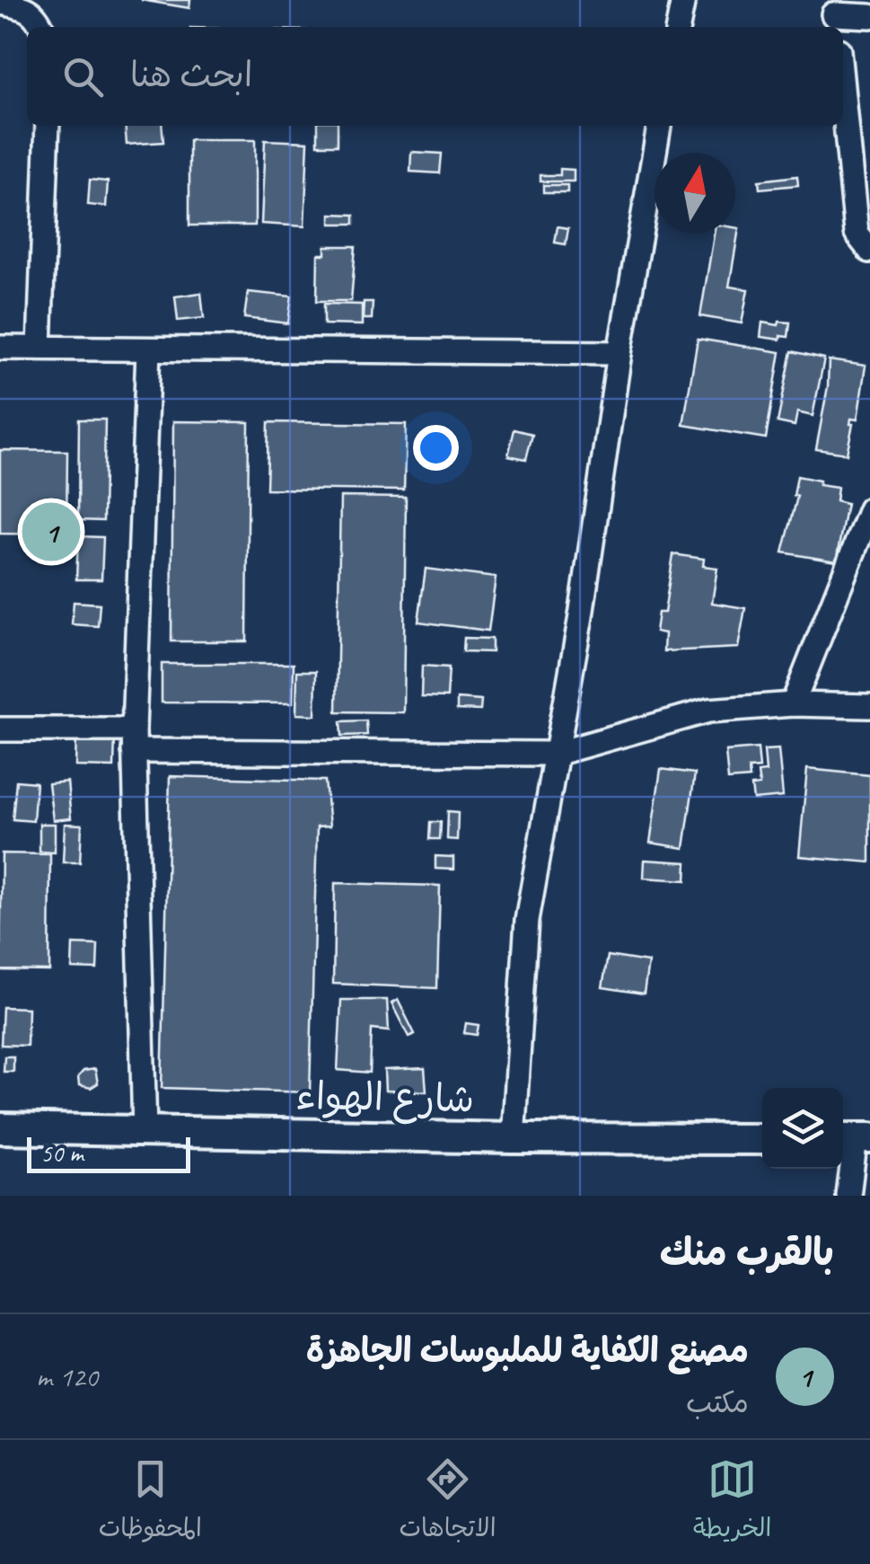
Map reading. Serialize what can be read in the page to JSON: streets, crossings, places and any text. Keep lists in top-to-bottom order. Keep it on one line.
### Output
{"streets":{"street":["شارع الهواء"]},"scale_bar":"50 m","north":"top","page":{"search":"ابحث هنا","pins":"1","scale":"50 m","heading":"بالقرب منك","list":[{"mark":"1","name":"مصنع الكفاية للملبوسات الجاهزة","note":"مكتب","value":"120 m"}],"nav":["الخريطة","الاتجاهات","المحفوظات"]}}
